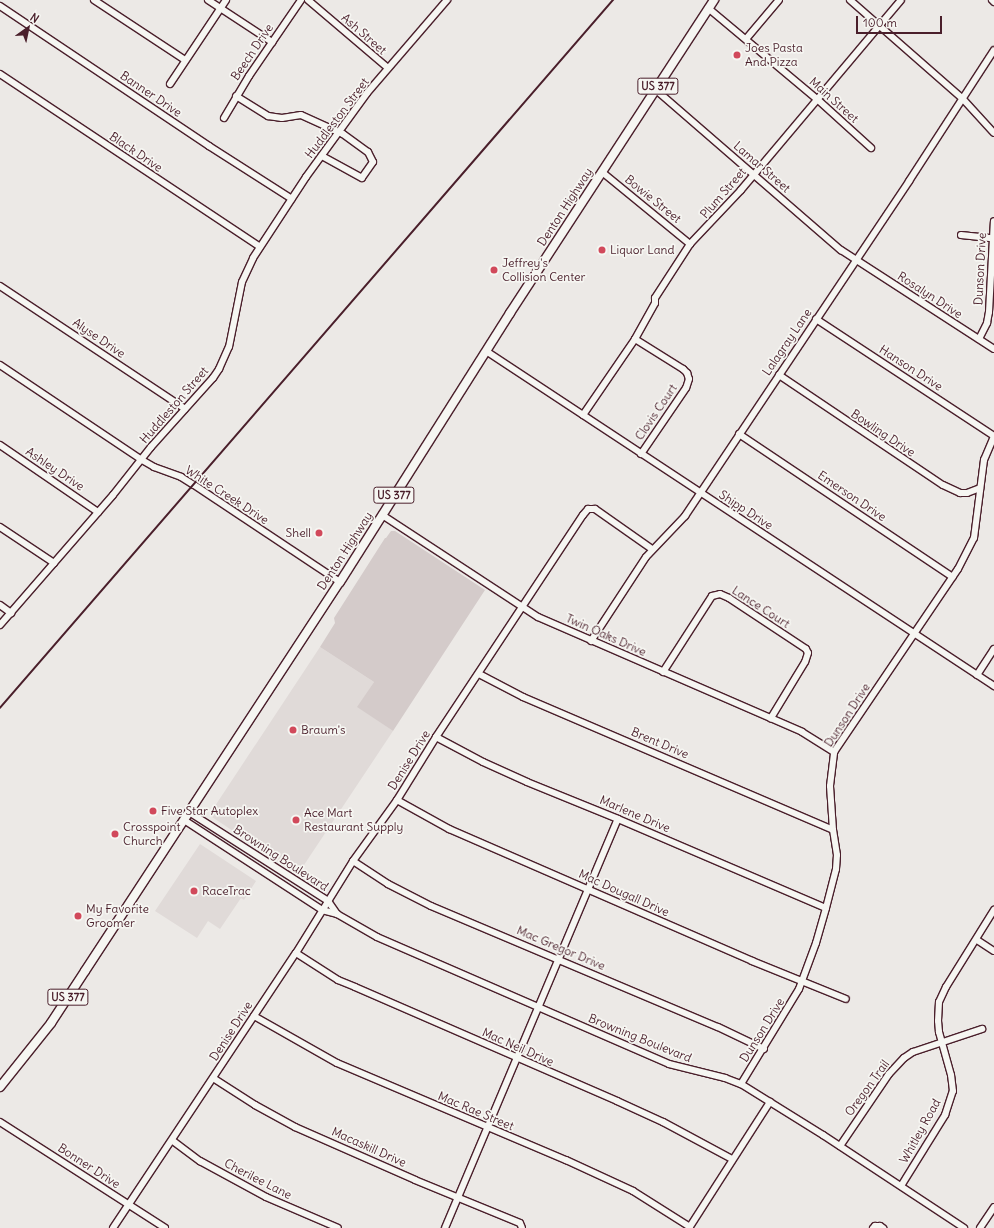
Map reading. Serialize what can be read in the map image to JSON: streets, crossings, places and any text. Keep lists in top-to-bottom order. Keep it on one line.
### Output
{"streets":{"main road":["US 377","Denton Highway"],"street":["Ash Street","Beech Drive","Banner Drive","Main Street","Huddleston Street","Black Drive","Lamar Street","Plum Street","Bowie Street","Dunson Drive","Rosalyn Drive","Alyse Drive","Lalagray Lane","Hanson Drive","Clovis Court","Bowling Drive","Ashley Drive","White Creek Drive","Emerson Drive","Shipp Drive","Lance Court","Twin Oaks Drive","Brent Drive","Denise Drive","Marlene Drive","Browning Boulevard","Mac Dougall Drive","Mac Gregor Drive","Mac Neil Drive","Oregon Trail","Mac Rae Street","Whitley Road","Macaskill Drive","Bonner Drive","Cherilee Lane"]},"crossings":[["Ash Street","Huddleston Street"],["Banner Drive","Huddleston Street"],["Main Street","Plum Street"],["Main Street","Denton Highway"],["Huddleston Street","Black Drive"],["Huddleston Street","Alyse Drive"],["Huddleston Street","Ashley Drive"],["Huddleston Street","White Creek Drive"],["Lamar Street","Plum Street"],["Lamar Street","Denton Highway"],["Lamar Street","Rosalyn Drive"],["Lamar Street","Lalagray Lane"],["Plum Street","Bowie Street"],["Plum Street","Clovis Court"],["Plum Street","Shipp Drive"],["Bowie Street","Denton Highway"],["Denton Highway","White Creek Drive"],["Denton Highway","Shipp Drive"],["Denton Highway","Twin Oaks Drive"],["Denton Highway","Browning Boulevard"],["Dunson Drive","Rosalyn Drive"],["Dunson Drive","Hanson Drive"],["Dunson Drive","Bowling Drive"],["Dunson Drive","Emerson Drive"],["Dunson Drive","Shipp Drive"],["Dunson Drive","Twin Oaks Drive"],["Dunson Drive","Brent Drive"],["Dunson Drive","Marlene Drive"],["Dunson Drive","Browning Boulevard"],["Dunson Drive","Mac Dougall Drive"],["Dunson Drive","Mac Gregor Drive"],["Rosalyn Drive","Lalagray Lane"],["Lalagray Lane","Hanson Drive"],["Lalagray Lane","Bowling Drive"],["Lalagray Lane","Emerson Drive"],["Lalagray Lane","Shipp Drive"],["Lalagray Lane","Twin Oaks Drive"],["Lalagray Lane","Denise Drive"],["Clovis Court","Shipp Drive"],["Lance Court","Twin Oaks Drive"],["Twin Oaks Drive","Denise Drive"],["Brent Drive","Denise Drive"],["Denise Drive","Marlene Drive"],["Denise Drive","Browning Boulevard"],["Denise Drive","Mac Dougall Drive"],["Denise Drive","Mac Gregor Drive"],["Denise Drive","Mac Neil Drive"],["Denise Drive","Mac Rae Street"],["Denise Drive","Macaskill Drive"],["Denise Drive","Bonner Drive"],["Denise Drive","Cherilee Lane"],["Browning Boulevard","Oregon Trail"],["Browning Boulevard","Whitley Road"],["Oregon Trail","Whitley Road"]],"places":["Joes Pasta And Pizza","Liquor Land","Jeffrey's Collision Center","Shell","Braum's","Five Star Autoplex","Ace Mart Restaurant Supply","Crosspoint Church","RaceTrac","My Favorite Groomer"],"scale_bar":"100 m","north":"top right"}
